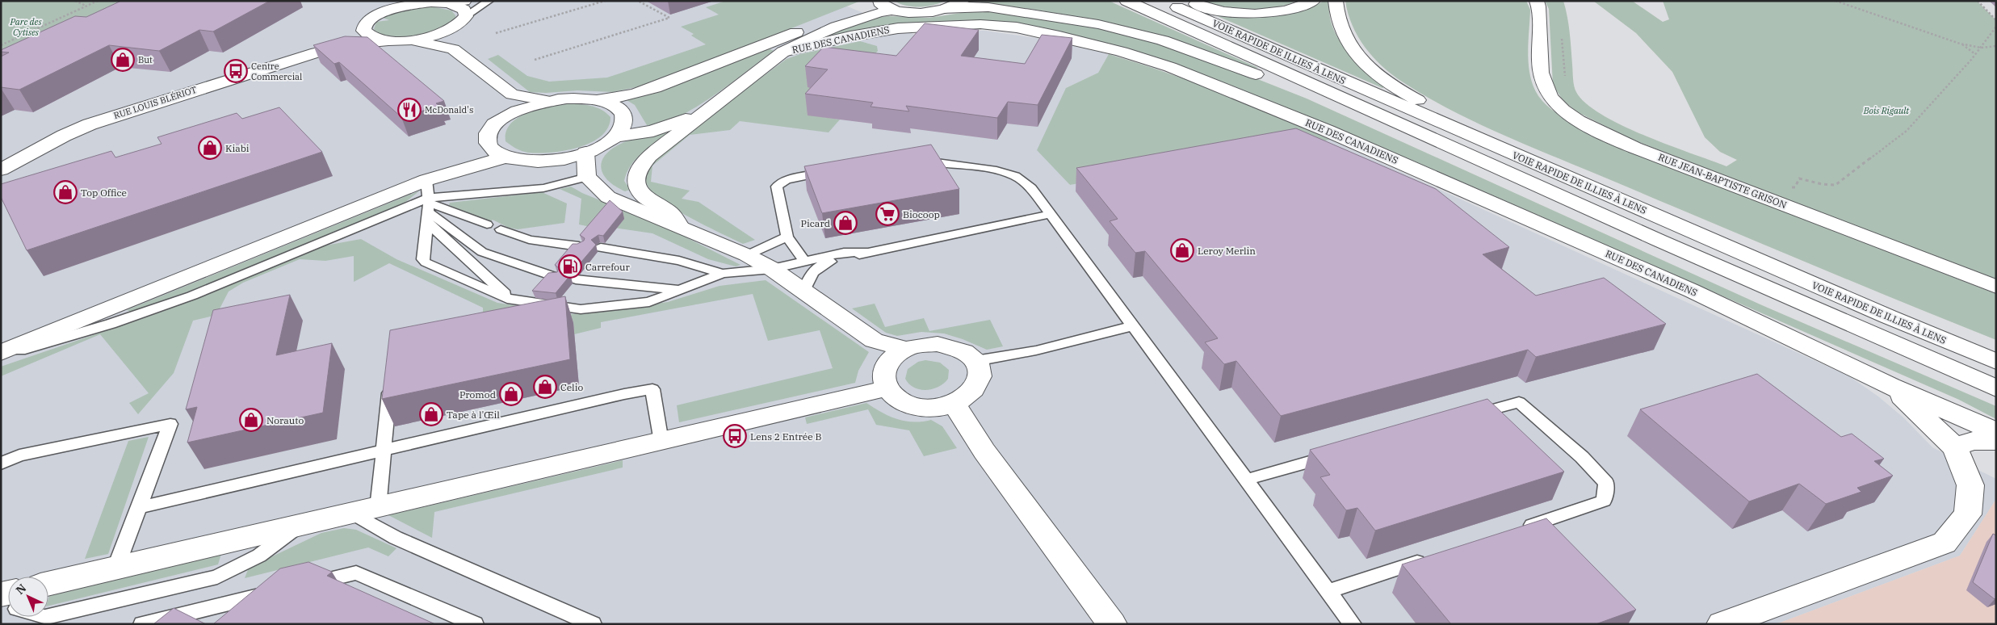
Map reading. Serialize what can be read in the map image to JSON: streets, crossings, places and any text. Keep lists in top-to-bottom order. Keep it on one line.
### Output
{"streets":{"main road":["RUE DES CANADIENS","VOIE RAPIDE DE ILLIES À LENS","RUE LOUIS BLÉRIOT","RUE JEAN-BAPTISTE GRISON"]},"parks":["Parc des Cytises","Bois Rigault"],"places":{"shop":["But","Kiabi","Top Office","Picard","Leroy Merlin","Celio","Promod","Tape à l'Œil","Norauto"],"bus stop":["Centre Commercial","Lens 2 Entrée B"],"restaurant":["McDonald's"],"supermarket":["Biocoop"],"fuel station":["Carrefour"]},"north":"top left"}
